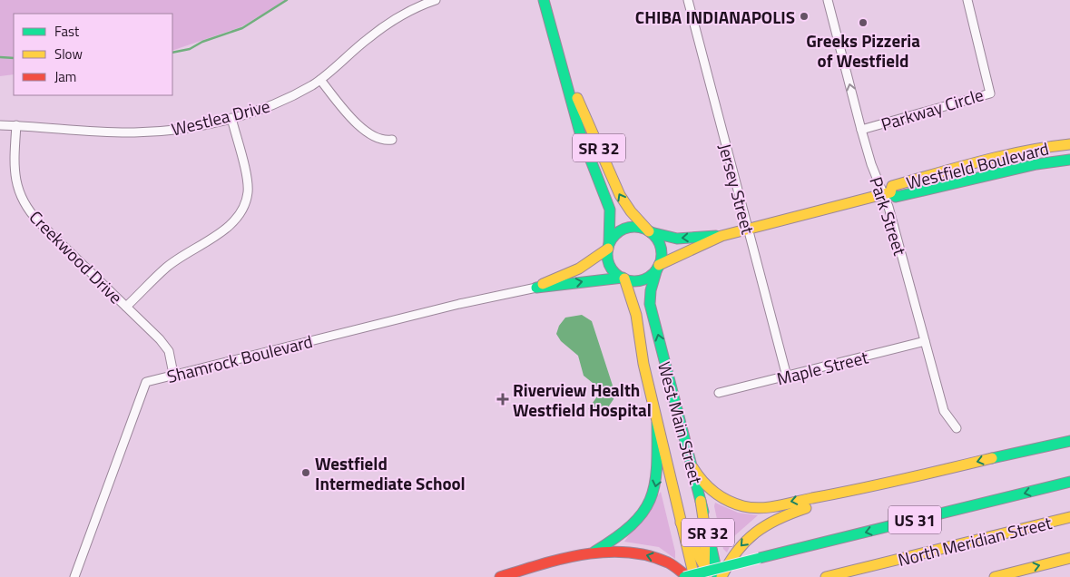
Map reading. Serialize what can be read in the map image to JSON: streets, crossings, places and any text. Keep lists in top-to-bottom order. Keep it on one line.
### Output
{"streets":{"main road":["SR 32","Westfield Boulevard","Shamrock Boulevard","West Main Street","US 31","North Meridian Street"],"street":["Parkway Circle","Westlea Drive","Jersey Street","Park Street","Creekwood Drive","Maple Street"]},"crossings":[["Parkway Circle","Park Street"],["Westlea Drive","Creekwood Drive"],["SR 32","Westfield Boulevard"],["SR 32","Shamrock Boulevard"],["SR 32","West Main Street"],["Westfield Boulevard","Jersey Street"],["Westfield Boulevard","Park Street"],["Westfield Boulevard","Shamrock Boulevard"],["Westfield Boulevard","West Main Street"],["Jersey Street","Maple Street"],["Park Street","Maple Street"],["Creekwood Drive","Shamrock Boulevard"],["Shamrock Boulevard","West Main Street"]],"places":{"other":["CHIBA INDIANAPOLIS","Greeks Pizzeria of Westfield","Westfield Intermediate School"],"health":["Riverview Health Westfield Hospital"]},"legend":["Fast","Slow","Jam"]}
